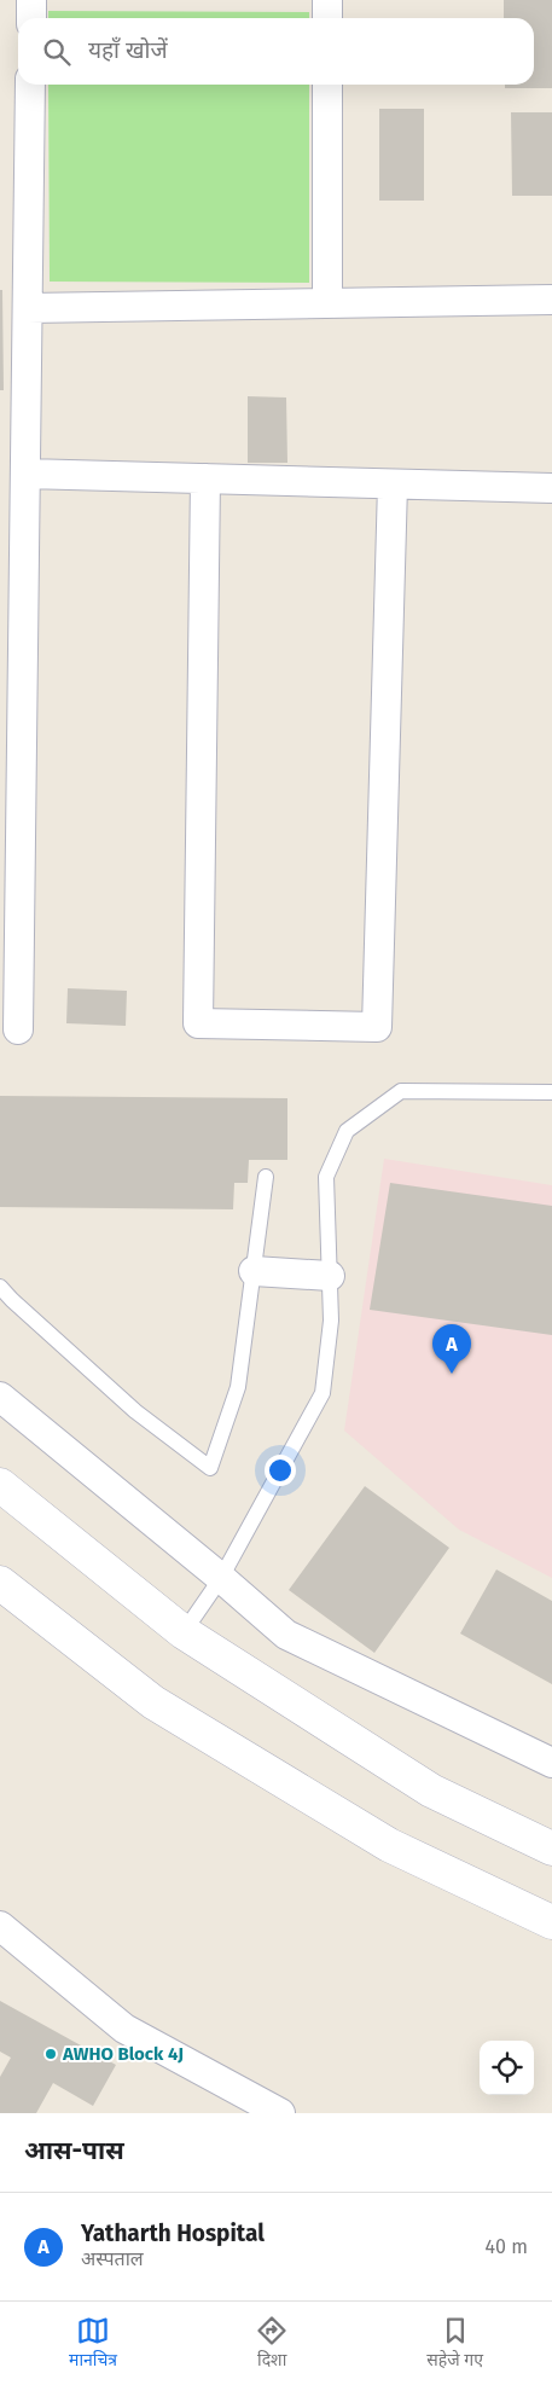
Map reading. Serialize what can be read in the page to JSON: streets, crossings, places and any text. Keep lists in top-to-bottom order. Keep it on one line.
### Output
{"places":["AWHO Block 4J"],"page":{"search":"यहाँ खोजें","pins":"A","heading":"आस-पास","list":[{"mark":"A","name":"Yatharth Hospital","note":"अस्पताल","value":"40 m"}],"nav":["मानचित्र","दिशा","सहेजे गए"]}}
